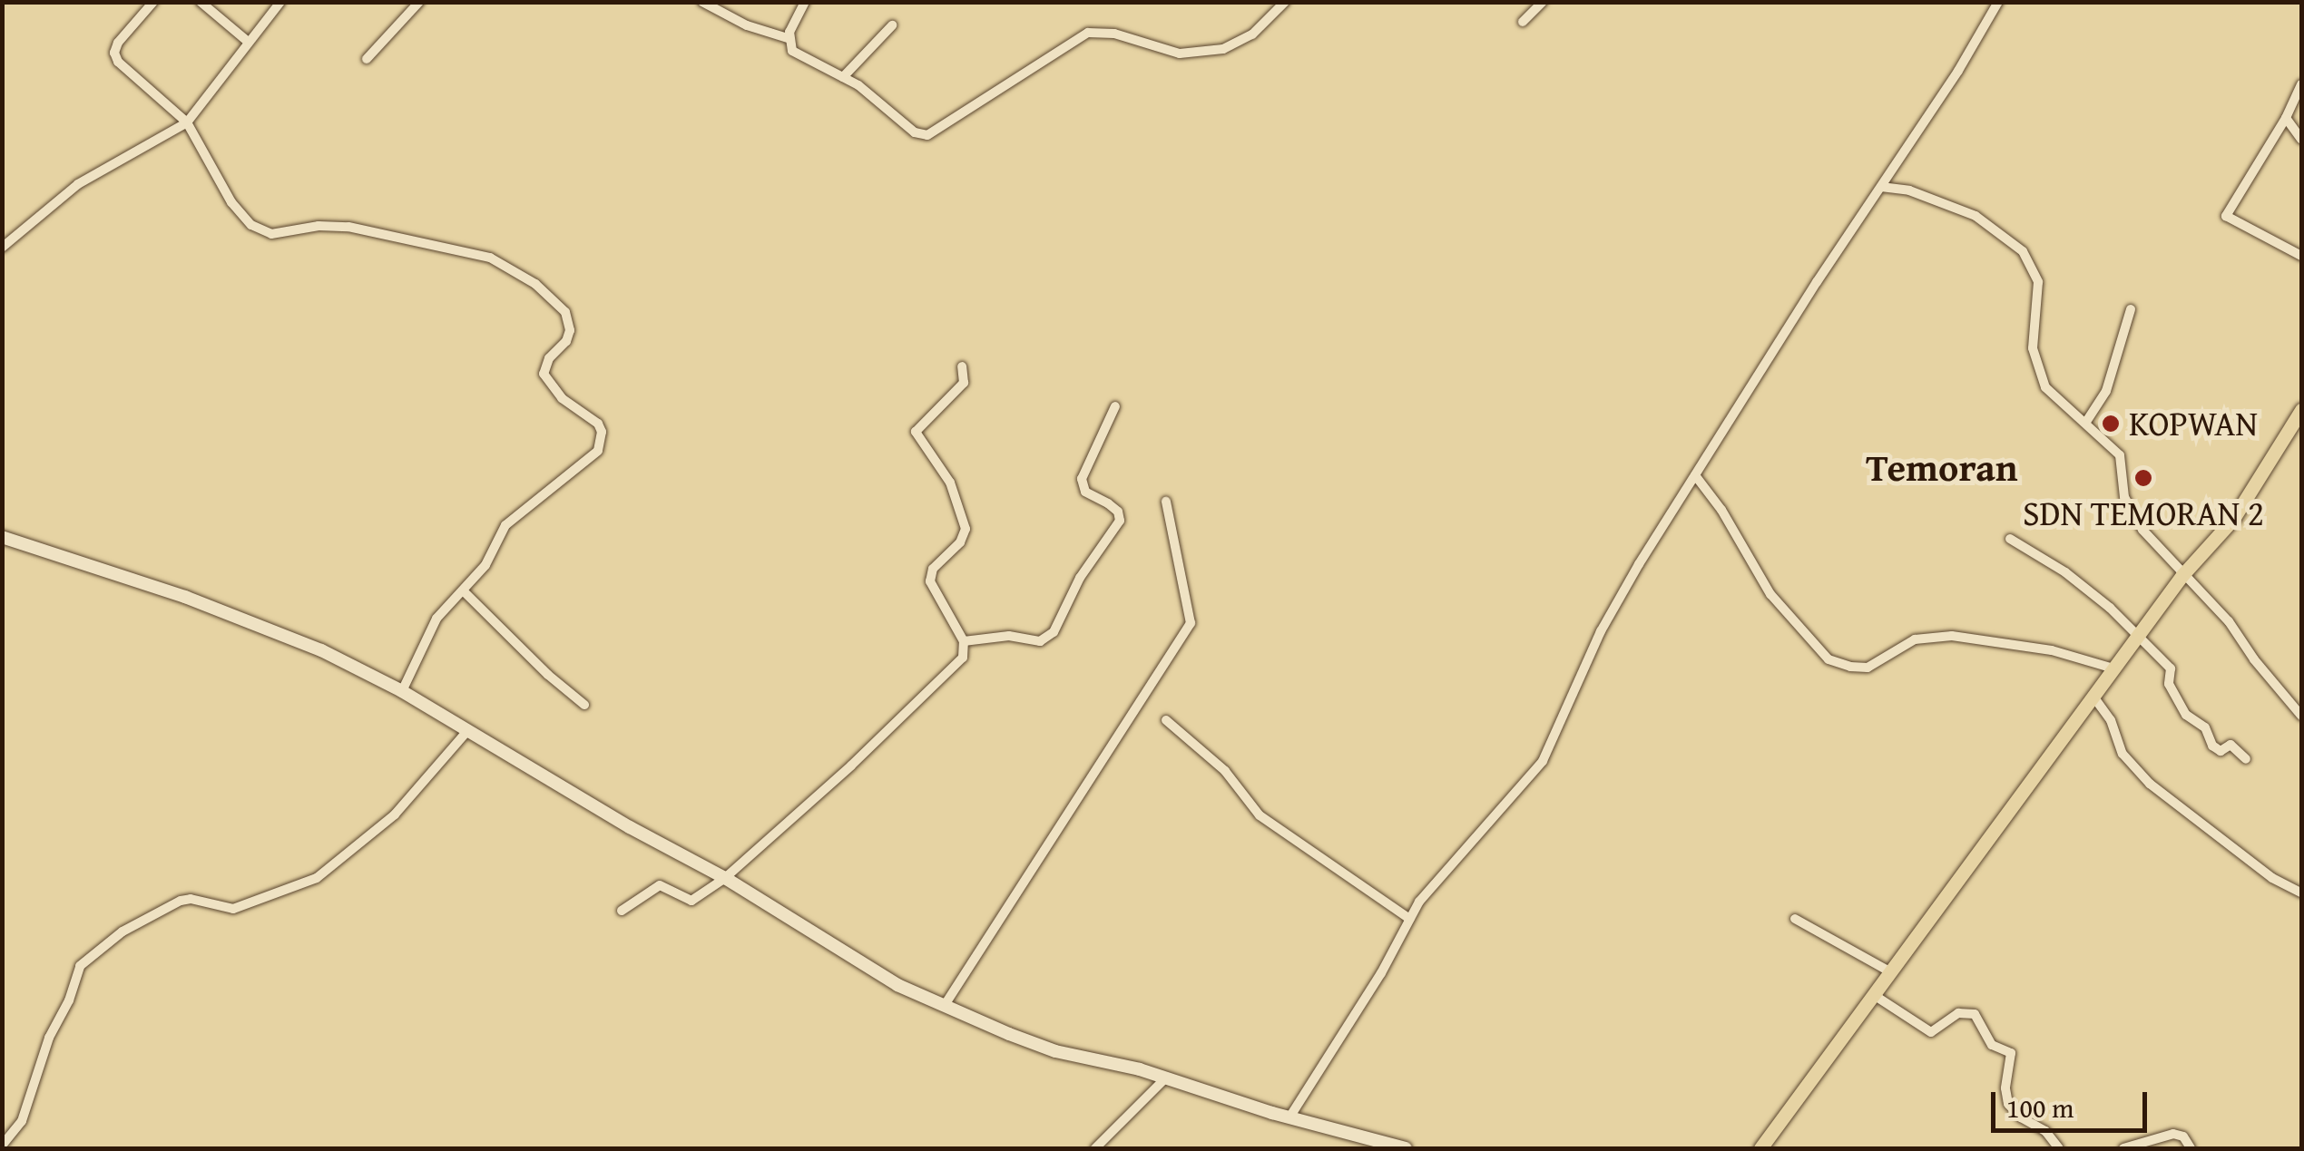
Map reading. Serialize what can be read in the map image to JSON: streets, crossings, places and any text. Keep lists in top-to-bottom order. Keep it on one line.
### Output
{"districts":["Temoran"],"places":["KOPWAN","SDN TEMORAN 2"],"scale_bar":"100 m"}
